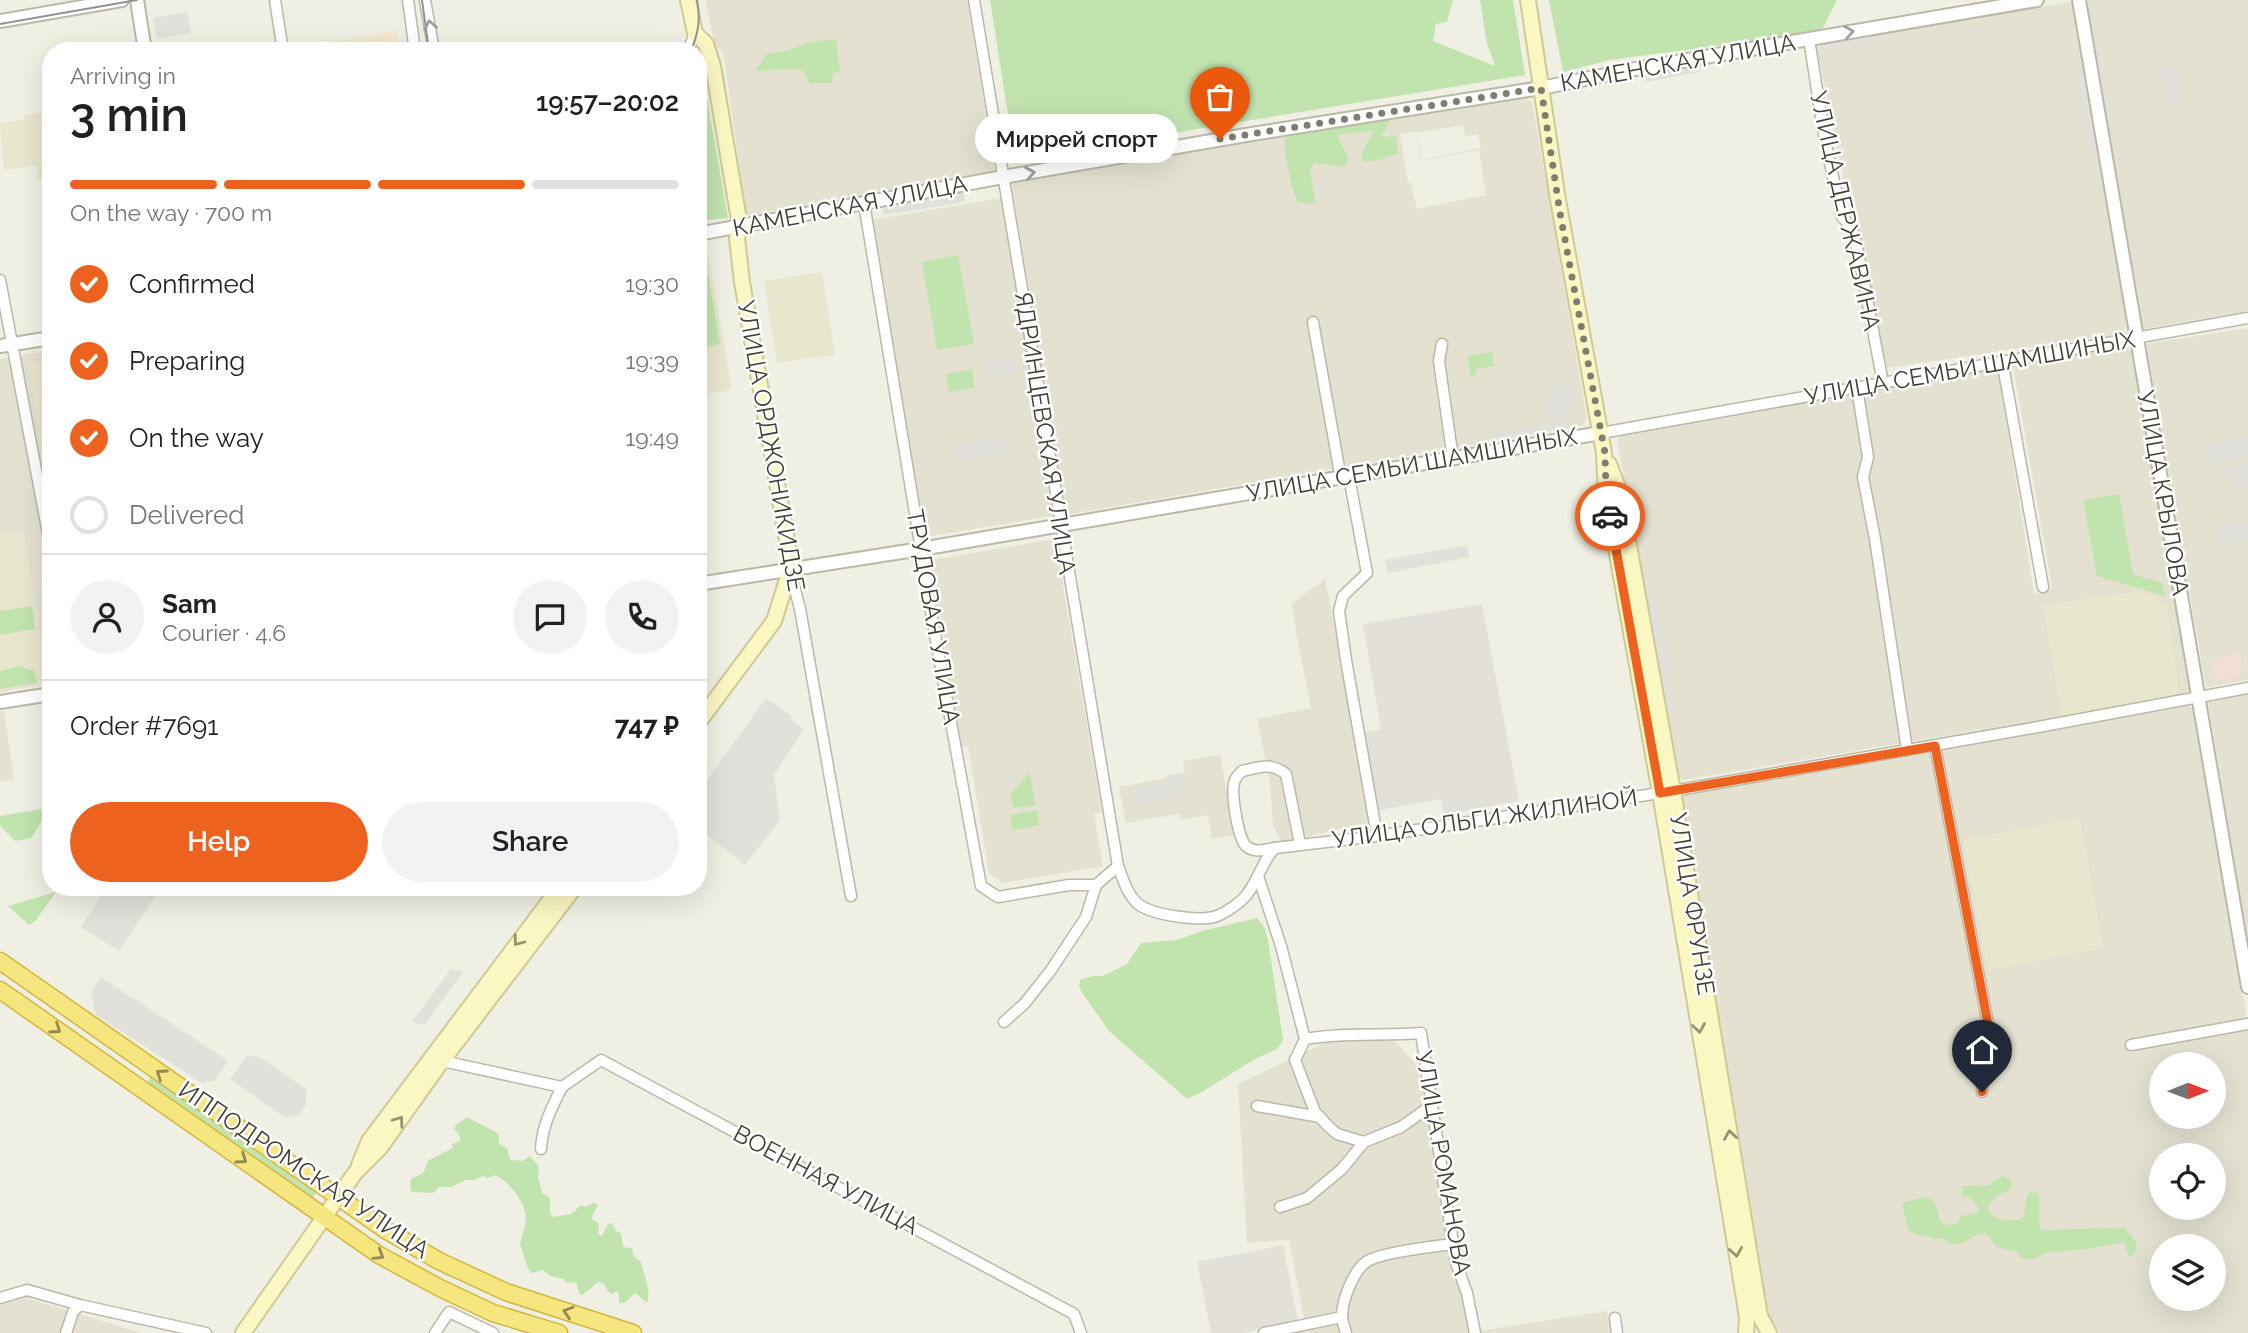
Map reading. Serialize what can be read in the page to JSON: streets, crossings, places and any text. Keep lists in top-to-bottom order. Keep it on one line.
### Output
{"streets":{"highway":["ИППОДРОМСКАЯ УЛИЦА"],"main road":["УЛИЦА ОРДЖОНИКИДЗЕ","УЛИЦА ФРУНЗЕ"],"street":["КАМЕНСКАЯ УЛИЦА","УЛИЦА ДЕРЖАВИНА","УЛИЦА СЕМЬИ ШАМШИНЫХ","ЯДРИНЦЕВСКАЯ УЛИЦА","УЛИЦА КРЫЛОВА","ТРУДОВАЯ УЛИЦА","УЛИЦА ОЛЬГИ ЖИЛИНОЙ","УЛИЦА РОМАНОВА","ВОЕННАЯ УЛИЦА"]},"crossings":[["КАМЕНСКАЯ УЛИЦА","УЛИЦА ДЕРЖАВИНА"],["КАМЕНСКАЯ УЛИЦА","ЯДРИНЦЕВСКАЯ УЛИЦА"],["КАМЕНСКАЯ УЛИЦА","УЛИЦА ОРДЖОНИКИДЗЕ"],["КАМЕНСКАЯ УЛИЦА","ТРУДОВАЯ УЛИЦА"],["КАМЕНСКАЯ УЛИЦА","УЛИЦА ФРУНЗЕ"],["УЛИЦА ДЕРЖАВИНА","УЛИЦА СЕМЬИ ШАМШИНЫХ"],["УЛИЦА СЕМЬИ ШАМШИНЫХ","ЯДРИНЦЕВСКАЯ УЛИЦА"],["УЛИЦА СЕМЬИ ШАМШИНЫХ","УЛИЦА ОРДЖОНИКИДЗЕ"],["УЛИЦА СЕМЬИ ШАМШИНЫХ","УЛИЦА КРЫЛОВА"],["УЛИЦА СЕМЬИ ШАМШИНЫХ","ТРУДОВАЯ УЛИЦА"],["УЛИЦА СЕМЬИ ШАМШИНЫХ","УЛИЦА ФРУНЗЕ"],["ЯДРИНЦЕВСКАЯ УЛИЦА","УЛИЦА ОЛЬГИ ЖИЛИНОЙ"],["УЛИЦА КРЫЛОВА","УЛИЦА ОЛЬГИ ЖИЛИНОЙ"],["УЛИЦА ОЛЬГИ ЖИЛИНОЙ","УЛИЦА ФРУНЗЕ"]],"one_way":["КАМЕНСКАЯ УЛИЦА"],"places":["Миррей спорт"],"north":"right","page":{"heading":["3 min","Arriving in","19:57–20:02"],"panel":["Sam","Courier · 4.6","Order #7691","747 ₽"],"bubble":"Миррей спорт","bar":"On the way · 700 m","list":[["Confirmed","19:30"],["Preparing","19:39"],["On the way","19:49"],"Delivered"],"buttons":["Help","Share"]}}
